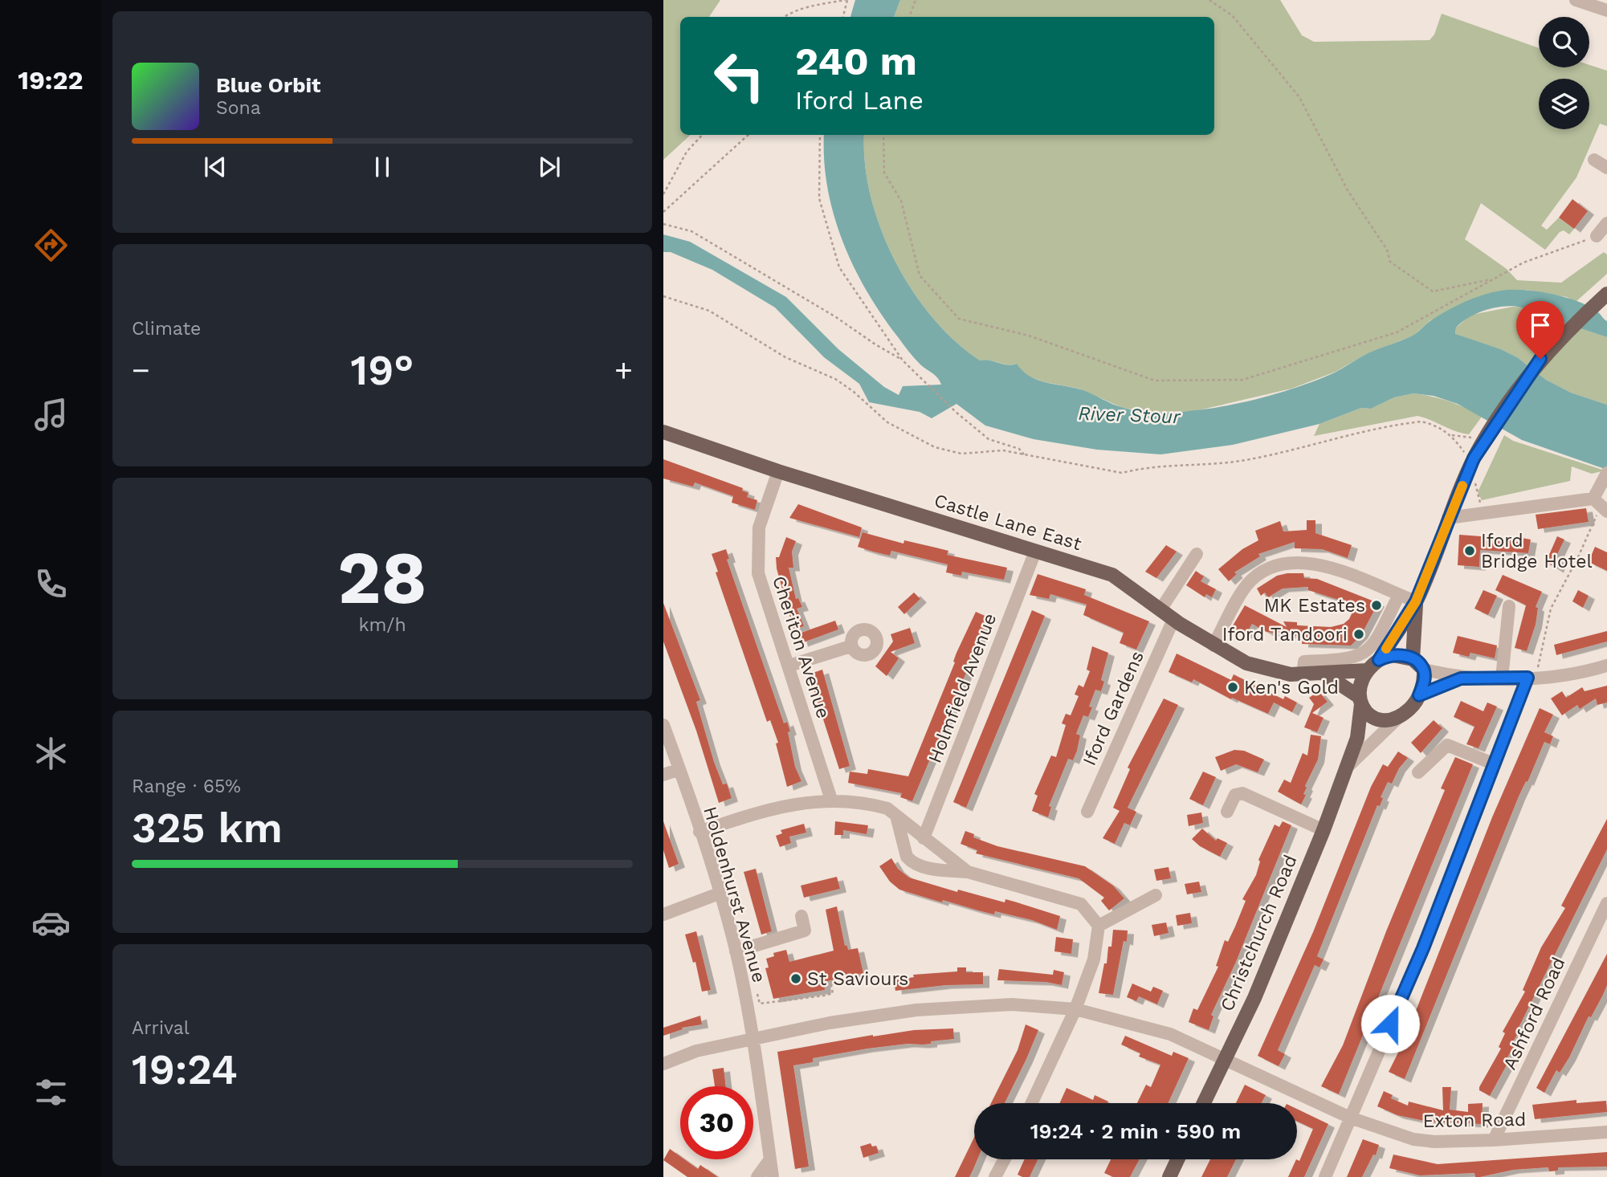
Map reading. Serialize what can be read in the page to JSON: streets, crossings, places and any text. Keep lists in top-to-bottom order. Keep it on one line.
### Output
{"streets":{"main road":["Castle Lane East","Christchurch Road"],"street":["Cheriton Avenue","Holmfield Avenue","Iford Gardens","Holdenhurst Avenue","Ashford Road","Exton Road"]},"crossings":[["Castle Lane East","Cheriton Avenue"],["Castle Lane East","Holmfield Avenue"],["Castle Lane East","Iford Gardens"],["Castle Lane East","Christchurch Road"],["Holdenhurst Avenue","Exton Road"],["Christchurch Road","Exton Road"],["Ashford Road","Exton Road"]],"water":["River Stour"],"places":["Iford Bridge Hotel","MK Estates","Iford Tandoori","Ken's Gold","St Saviours"],"page":{"tabs":"19:22","turn":["240 m","Iford Lane"],"song":["Blue Orbit","Sona"],"tile":["Climate",["28","km/h"],["Range · 65%","325 km"],["Arrival","19:24"]],"heat":["−","19°","+"],"limit":"30","trip":"19:24 · 2 min · 590 m"}}
